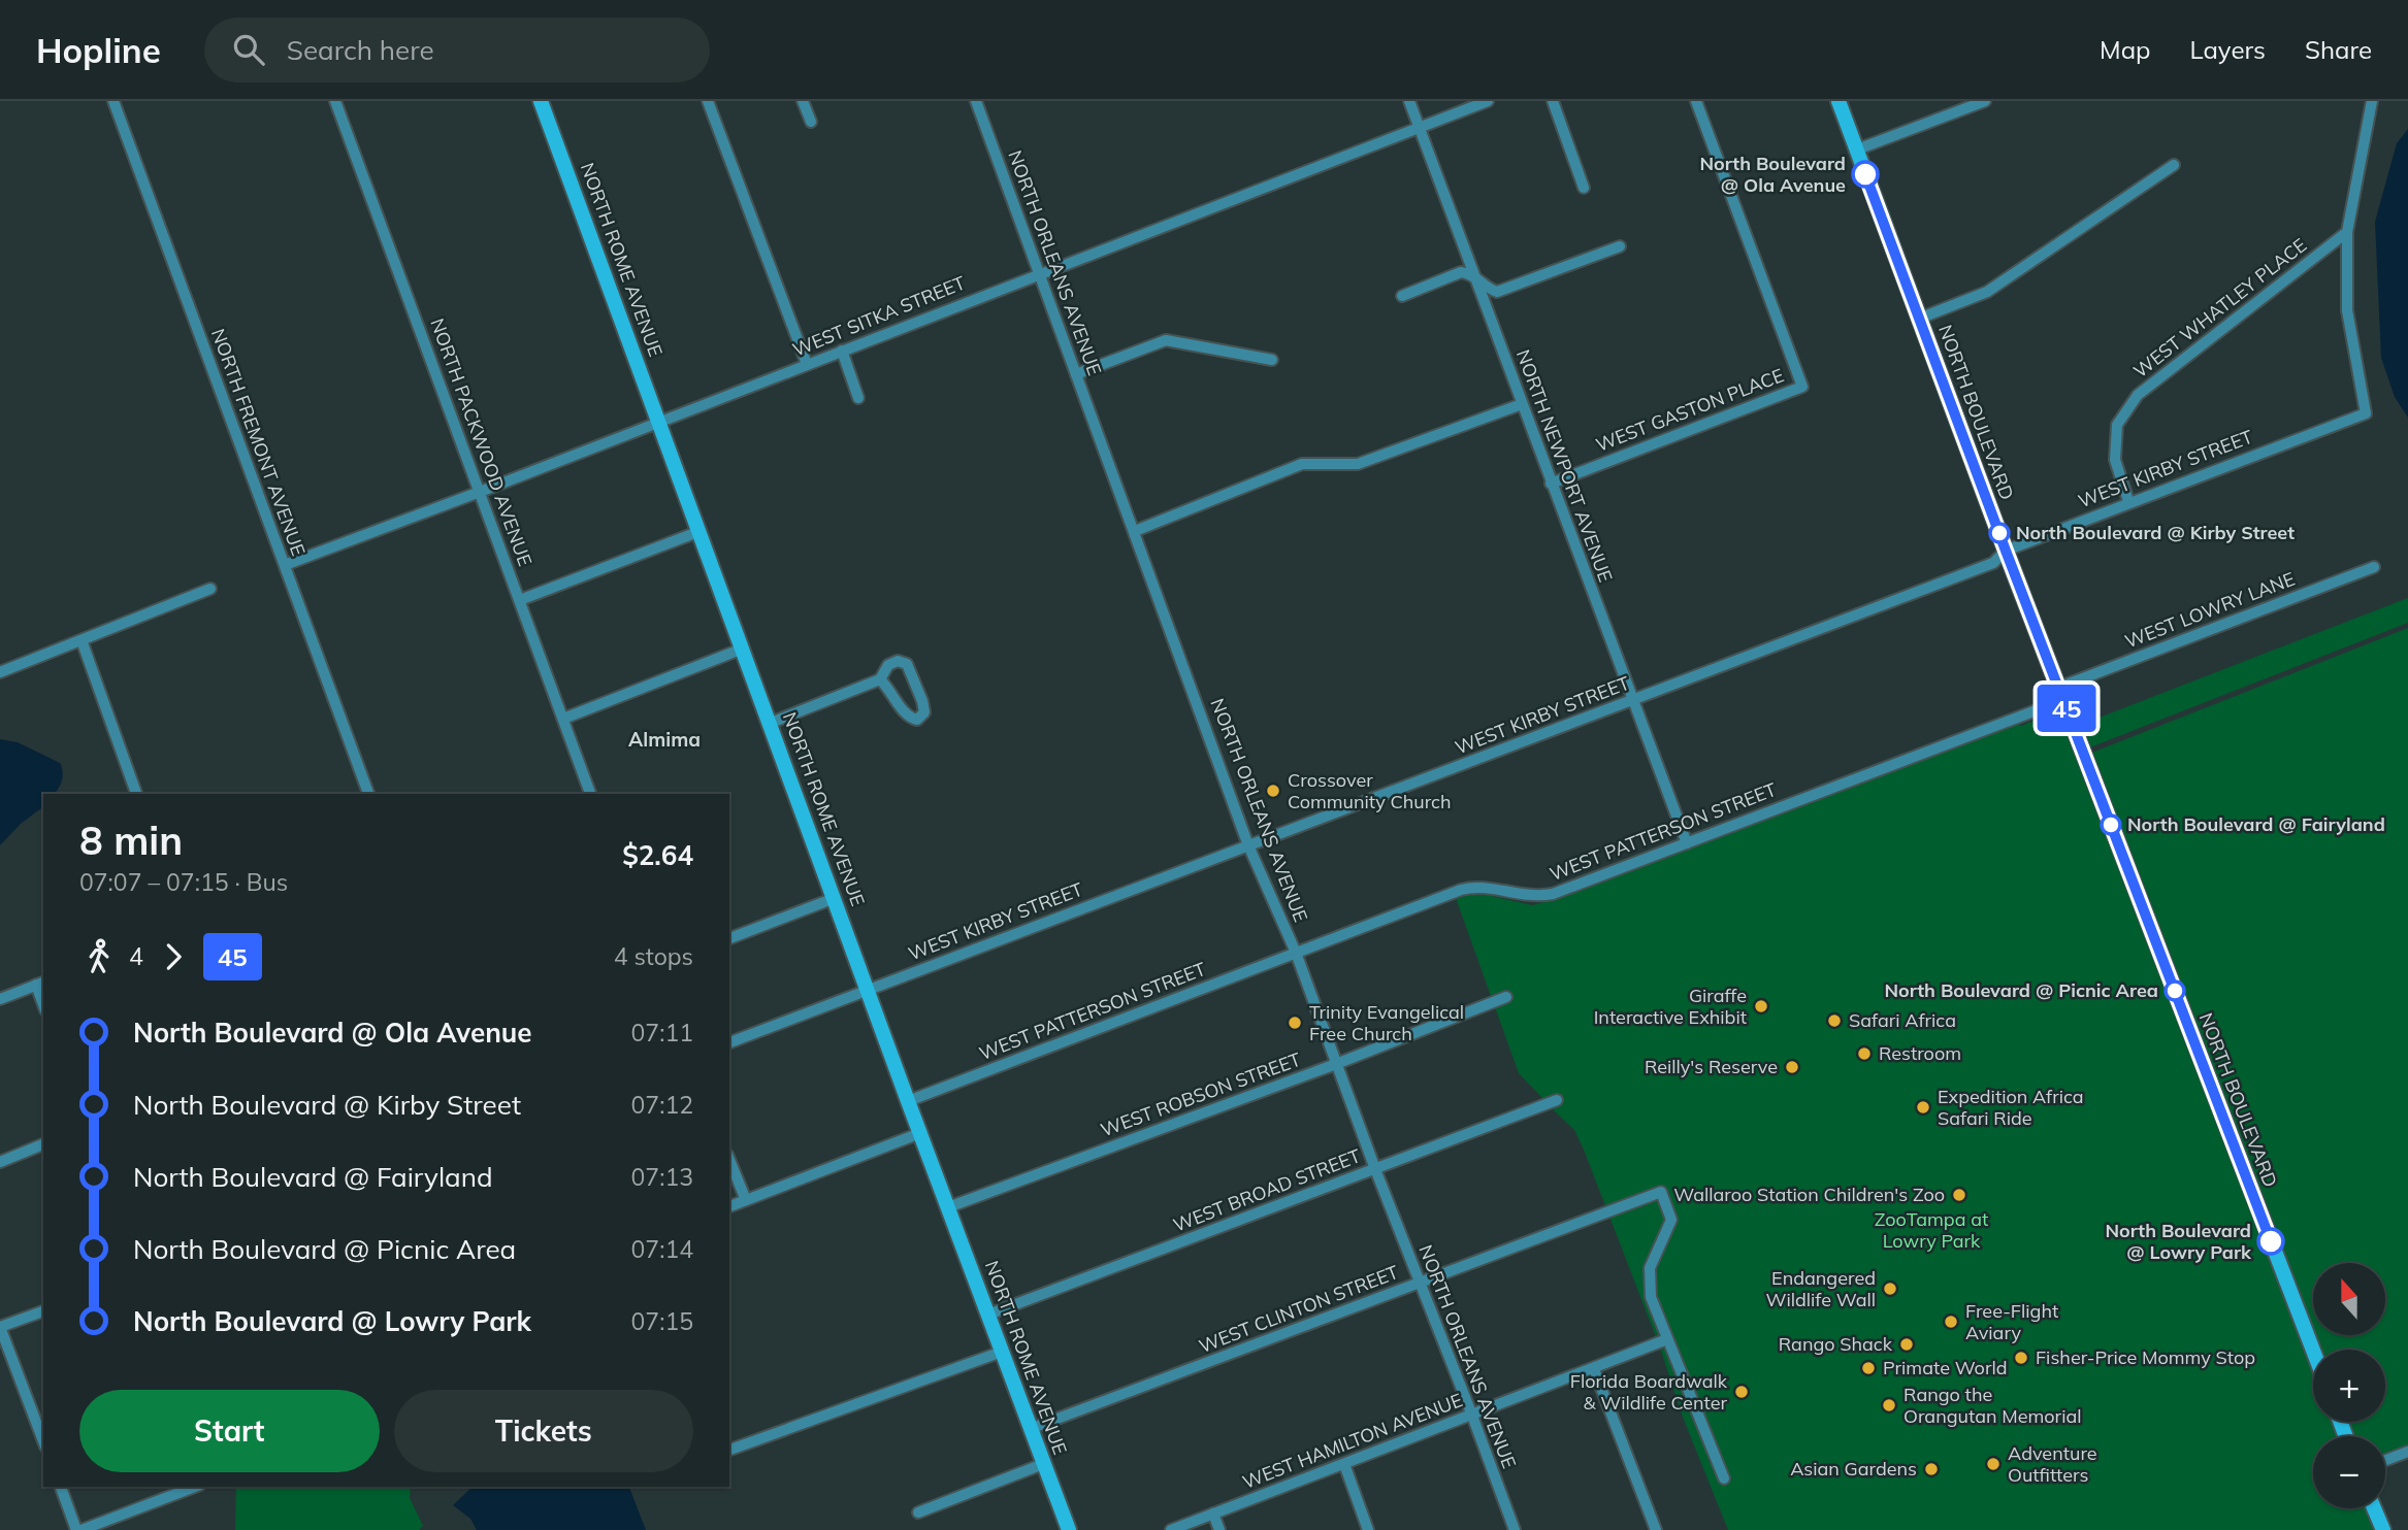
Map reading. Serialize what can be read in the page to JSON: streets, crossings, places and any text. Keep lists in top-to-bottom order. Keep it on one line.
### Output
{"streets":{"street":["NORTH ROME AVENUE","NORTH ORLEANS AVENUE","WEST WHATLEY PLACE","WEST SITKA STREET","WEST GASTON PLACE","NORTH BOULEVARD","NORTH FREMONT AVENUE","NORTH PACKWOOD AVENUE","NORTH NEWPORT AVENUE","WEST KIRBY STREET","WEST LOWRY LANE","WEST PATTERSON STREET","WEST ROBSON STREET","WEST BROAD STREET","WEST CLINTON STREET","WEST HAMILTON AVENUE"]},"crossings":[["NORTH ROME AVENUE","WEST SITKA STREET"],["NORTH ROME AVENUE","WEST KIRBY STREET"],["NORTH ROME AVENUE","WEST PATTERSON STREET"],["NORTH ROME AVENUE","WEST ROBSON STREET"],["NORTH ROME AVENUE","WEST BROAD STREET"],["NORTH ROME AVENUE","WEST CLINTON STREET"],["NORTH ORLEANS AVENUE","WEST SITKA STREET"],["NORTH ORLEANS AVENUE","WEST KIRBY STREET"],["NORTH ORLEANS AVENUE","WEST PATTERSON STREET"],["NORTH ORLEANS AVENUE","WEST ROBSON STREET"],["NORTH ORLEANS AVENUE","WEST BROAD STREET"],["NORTH ORLEANS AVENUE","WEST CLINTON STREET"],["NORTH ORLEANS AVENUE","WEST HAMILTON AVENUE"],["WEST WHATLEY PLACE","WEST KIRBY STREET"],["WEST SITKA STREET","NORTH FREMONT AVENUE"],["WEST SITKA STREET","NORTH PACKWOOD AVENUE"],["WEST SITKA STREET","NORTH NEWPORT AVENUE"],["WEST GASTON PLACE","NORTH NEWPORT AVENUE"],["NORTH BOULEVARD","WEST KIRBY STREET"],["NORTH BOULEVARD","WEST LOWRY LANE"],["NORTH BOULEVARD","WEST PATTERSON STREET"],["NORTH NEWPORT AVENUE","WEST KIRBY STREET"],["NORTH NEWPORT AVENUE","WEST PATTERSON STREET"],["WEST LOWRY LANE","WEST PATTERSON STREET"],["WEST CLINTON STREET","WEST HAMILTON AVENUE"]],"districts":["Almima"],"parks":["ZooTampa at Lowry Park"],"places":["North Boulevard @ Ola Avenue","North Boulevard @ Kirby Street","Crossover Community Church","North Boulevard @ Fairyland","North Boulevard @ Picnic Area","Giraffe Interactive Exhibit","Safari Africa","Trinity Evangelical Free Church","Restroom","Reilly's Reserve","Expedition Africa Safari Ride","Wallaroo Station Children's Zoo","North Boulevard @ Lowry Park","Endangered Wildlife Wall","Free-Flight Aviary","Rango Shack","Fisher-Price Mommy Stop","Primate World","Florida Boardwalk & Wildlife Center","Rango the Orangutan Memorial","Adventure Outfitters","Asian Gardens"],"lines":["bus line 45"],"north":"top","page":{"header":"Hopline","search":"Search here","nav":["Map","Layers","Share"],"on_map":"45","heading":["8 min","07:07 – 07:15 · Bus","$2.64"],"legs":["4","45","4 stops"],"list":[{"name":"North Boulevard @ Ola Avenue","value":"07:11"},{"name":"North Boulevard @ Kirby Street","value":"07:12"},{"name":"North Boulevard @ Fairyland","value":"07:13"},{"name":"North Boulevard @ Picnic Area","value":"07:14"},{"name":"North Boulevard @ Lowry Park","value":"07:15"}],"map_buttons":["+","−"],"buttons":["Start","Tickets"]}}
